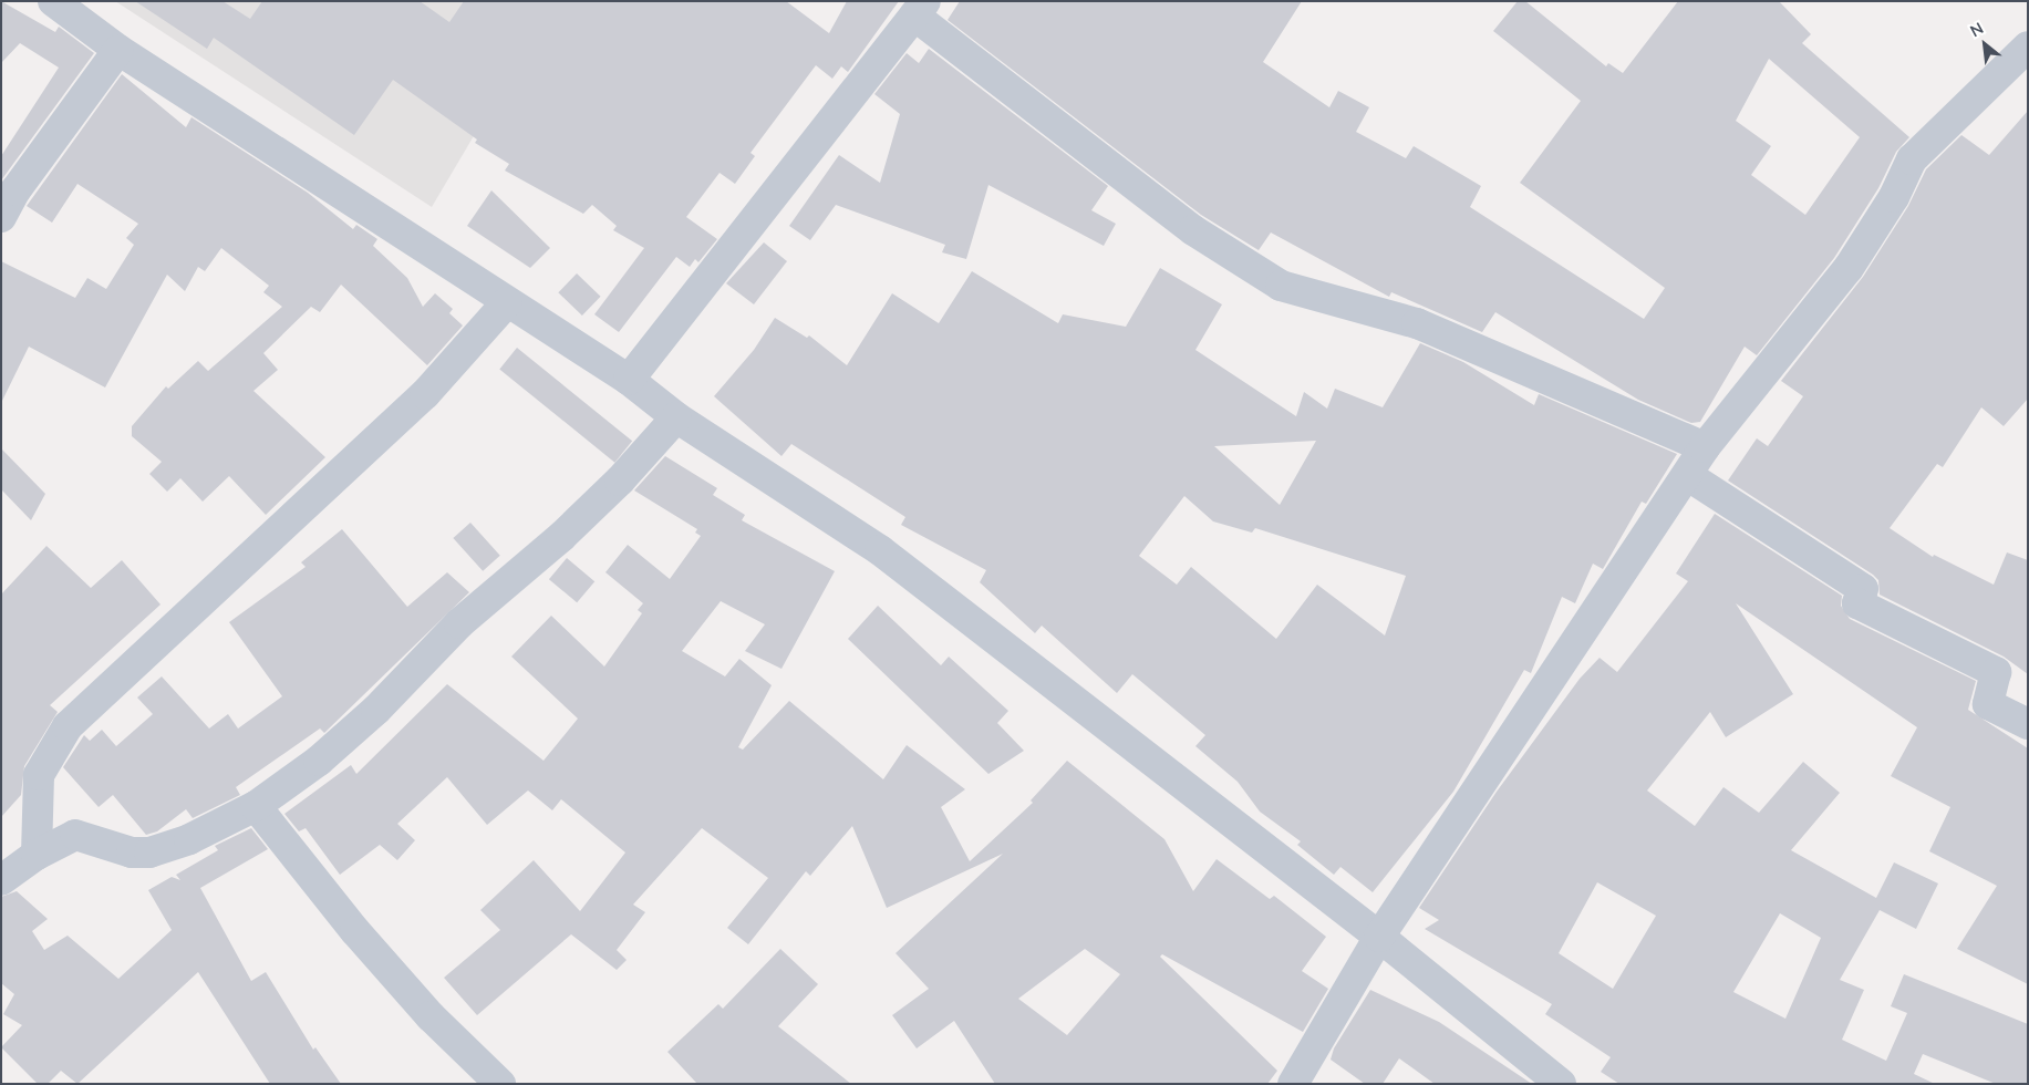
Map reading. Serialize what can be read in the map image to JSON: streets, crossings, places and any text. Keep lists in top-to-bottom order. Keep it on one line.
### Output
{"north":"top left"}
